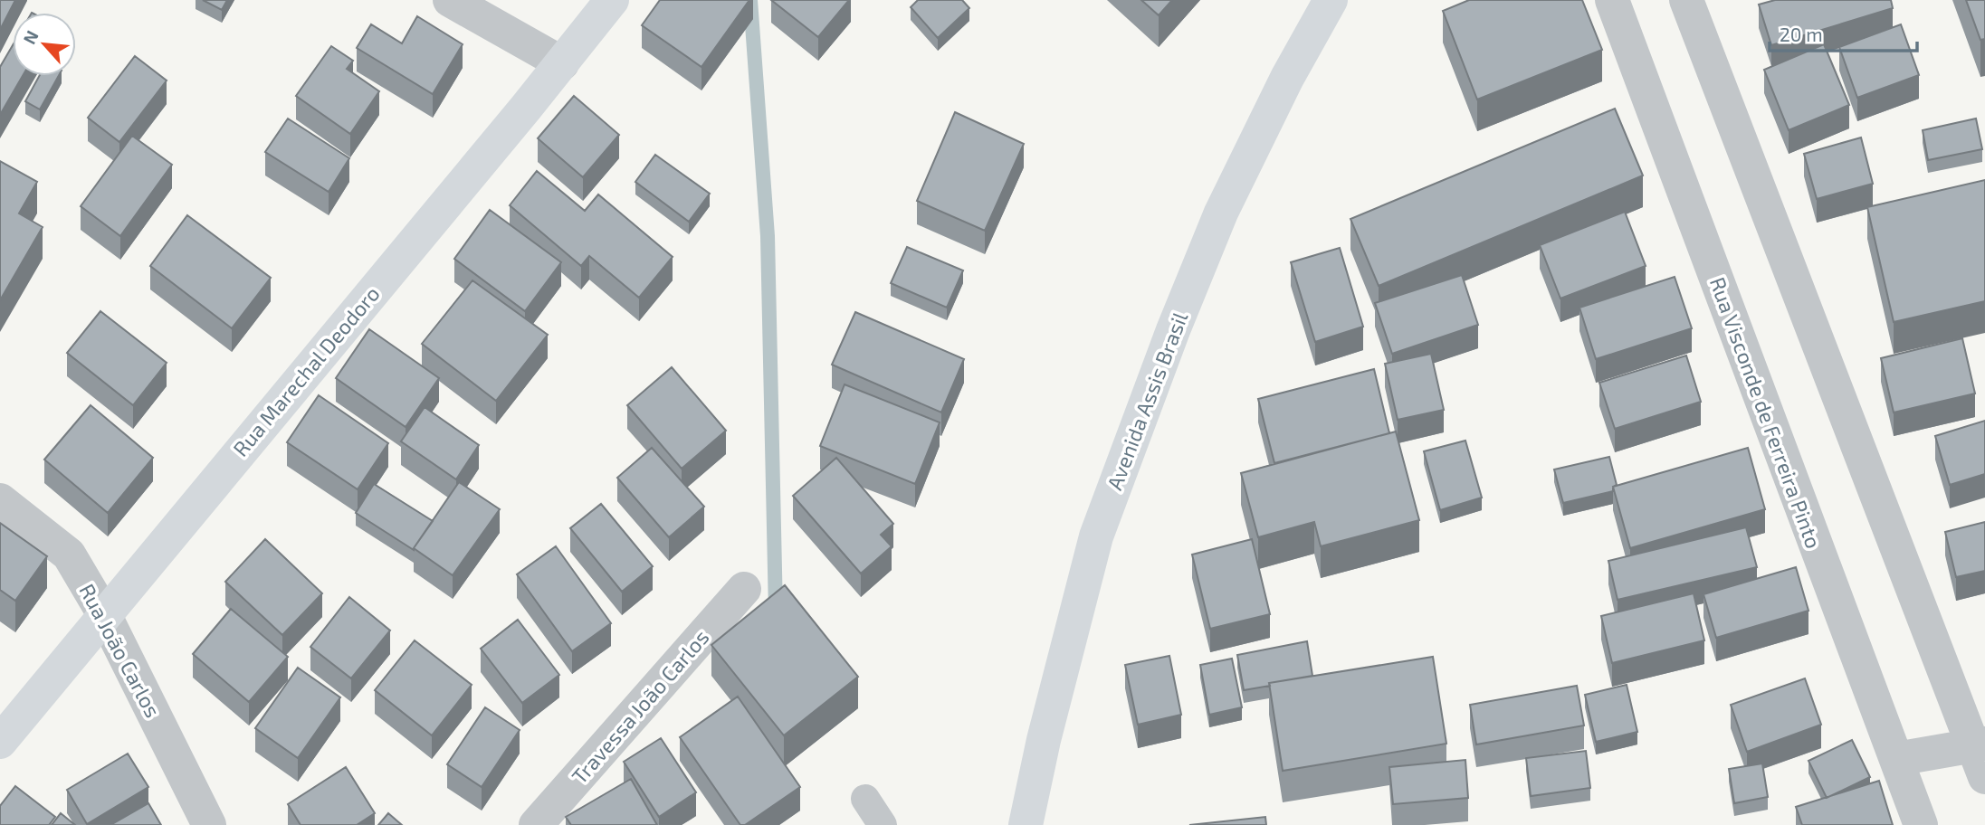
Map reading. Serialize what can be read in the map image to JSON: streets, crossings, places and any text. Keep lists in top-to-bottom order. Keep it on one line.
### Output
{"streets":{"street":["Rua Marechal Deodoro","Avenida Assis Brasil","Rua Visconde de Ferreira Pinto","Rua João Carlos","Travessa João Carlos"]},"crossings":[["Rua Marechal Deodoro","Rua João Carlos"]],"scale_bar":"20 m","north":"top left"}
